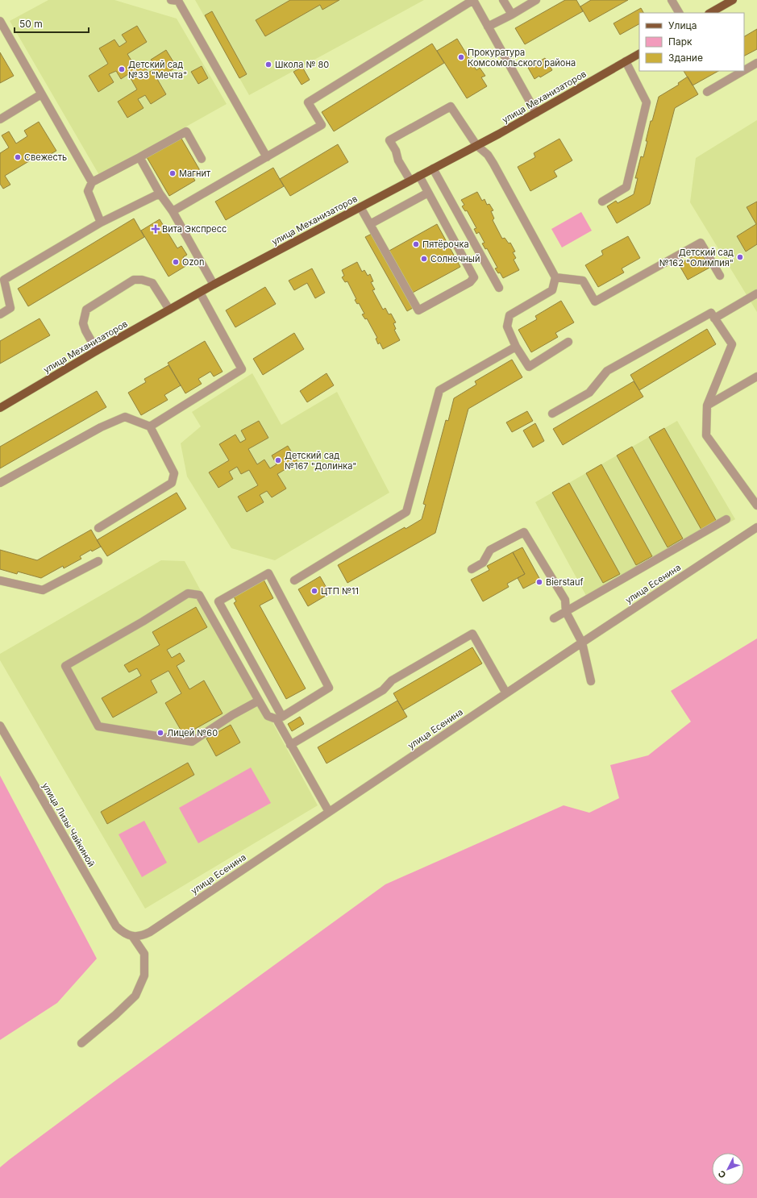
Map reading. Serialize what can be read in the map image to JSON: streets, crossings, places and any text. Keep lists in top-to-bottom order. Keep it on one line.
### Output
{"streets":{"main road":["улица Механизаторов"],"street":["улица Есенина","улица Лизы Чайкиной"]},"crossings":[["улица Есенина","улица Лизы Чайкиной"]],"places":{"other":["Прокуратура Комсомольского района","Школа № 80","Детский сад №33 \"Мечта\"","Свежесть","Магнит","Пятёрочка","Детский сад №162 \"Олимпия\"","Солнечный","Ozon","Детский сад №167 \"Долинка\"","Bierstauf","ЦТП №11","Лицей №60"],"health":["Вита Экспресс"]},"legend":["Улица","Парк","Здание"],"scale_bar":"50 m","north":"bottom left"}
